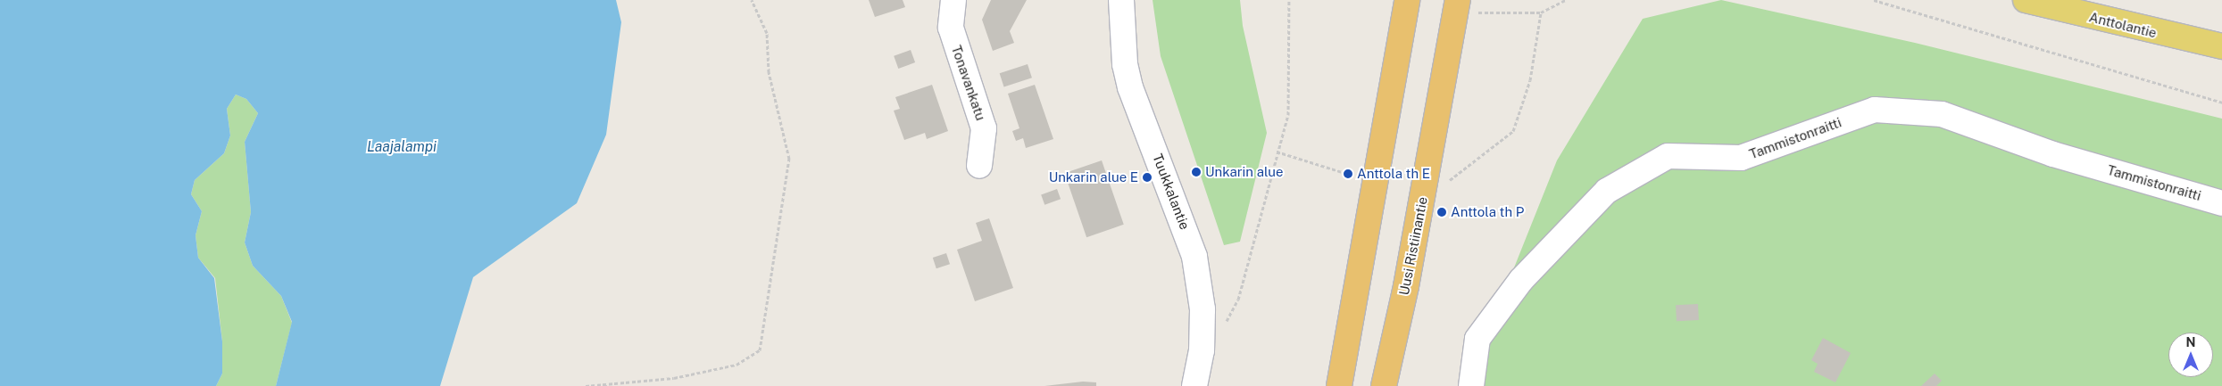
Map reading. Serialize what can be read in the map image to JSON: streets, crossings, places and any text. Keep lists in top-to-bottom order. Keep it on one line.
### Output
{"streets":{"highway":["Uusi Ristiinantie"],"main road":["Anttolantie"],"street":["Tonavankatu","Tammistonraitti","Tuukkalantie"]},"water":["Laajalampi"],"places":["Unkarin alue","Anttola th E","Unkarin alue E","Anttola th P"],"north":"top"}
